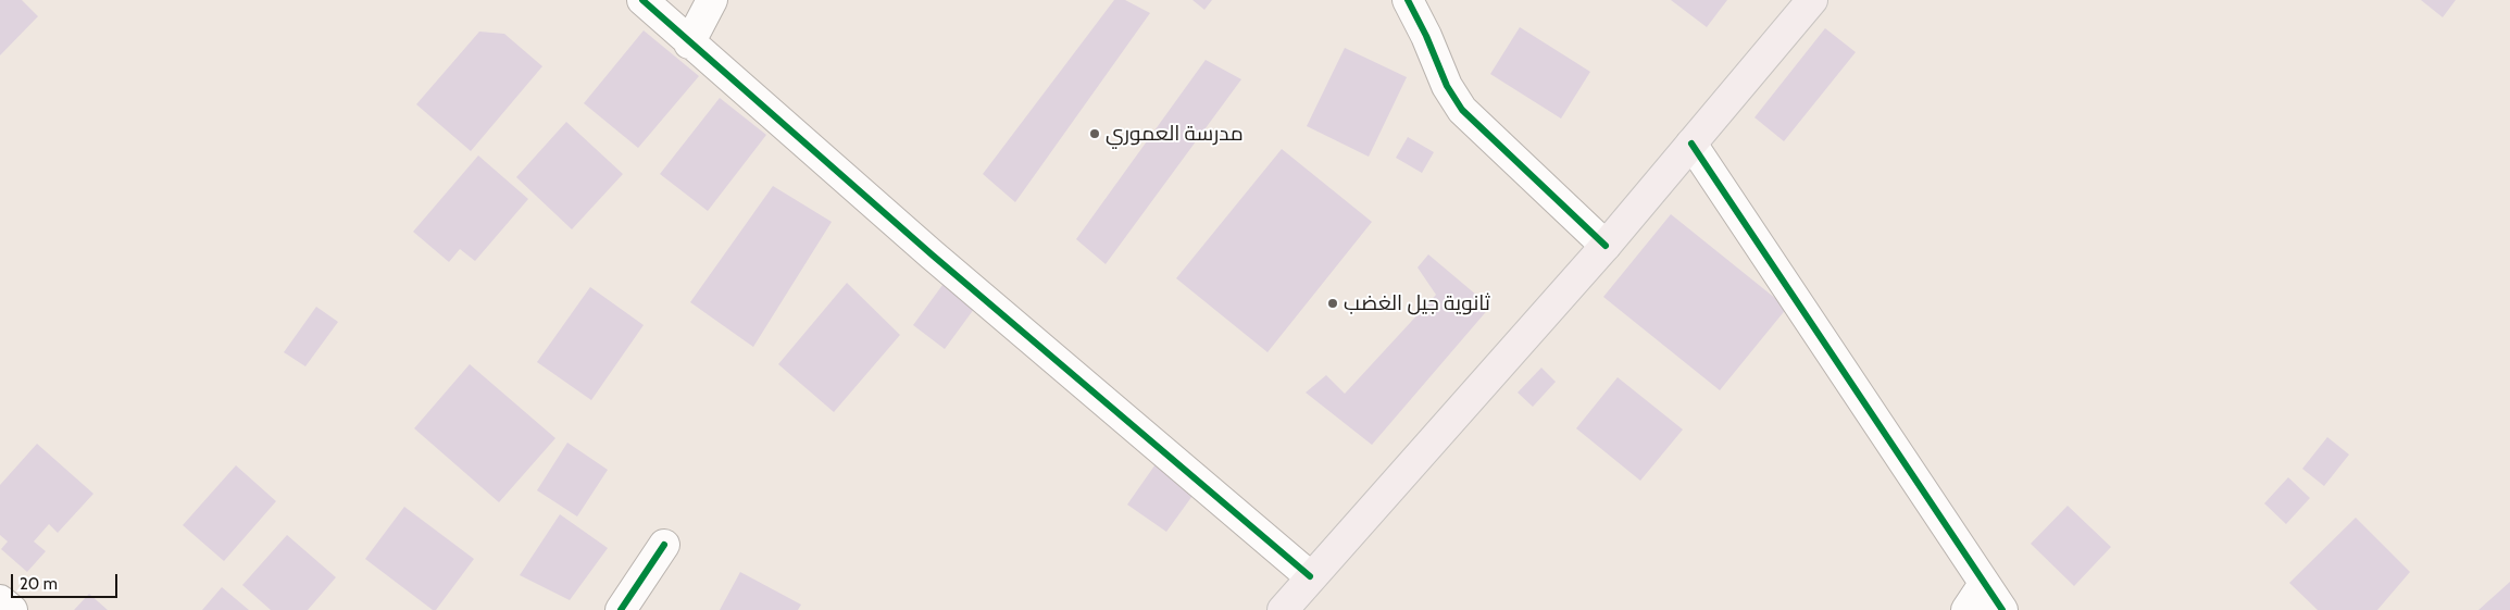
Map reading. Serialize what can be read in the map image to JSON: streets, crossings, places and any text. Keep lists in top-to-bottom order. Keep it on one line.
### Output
{"places":["مدرسة العموري","ثانوية جيل الغضب"],"scale_bar":"20 m"}
